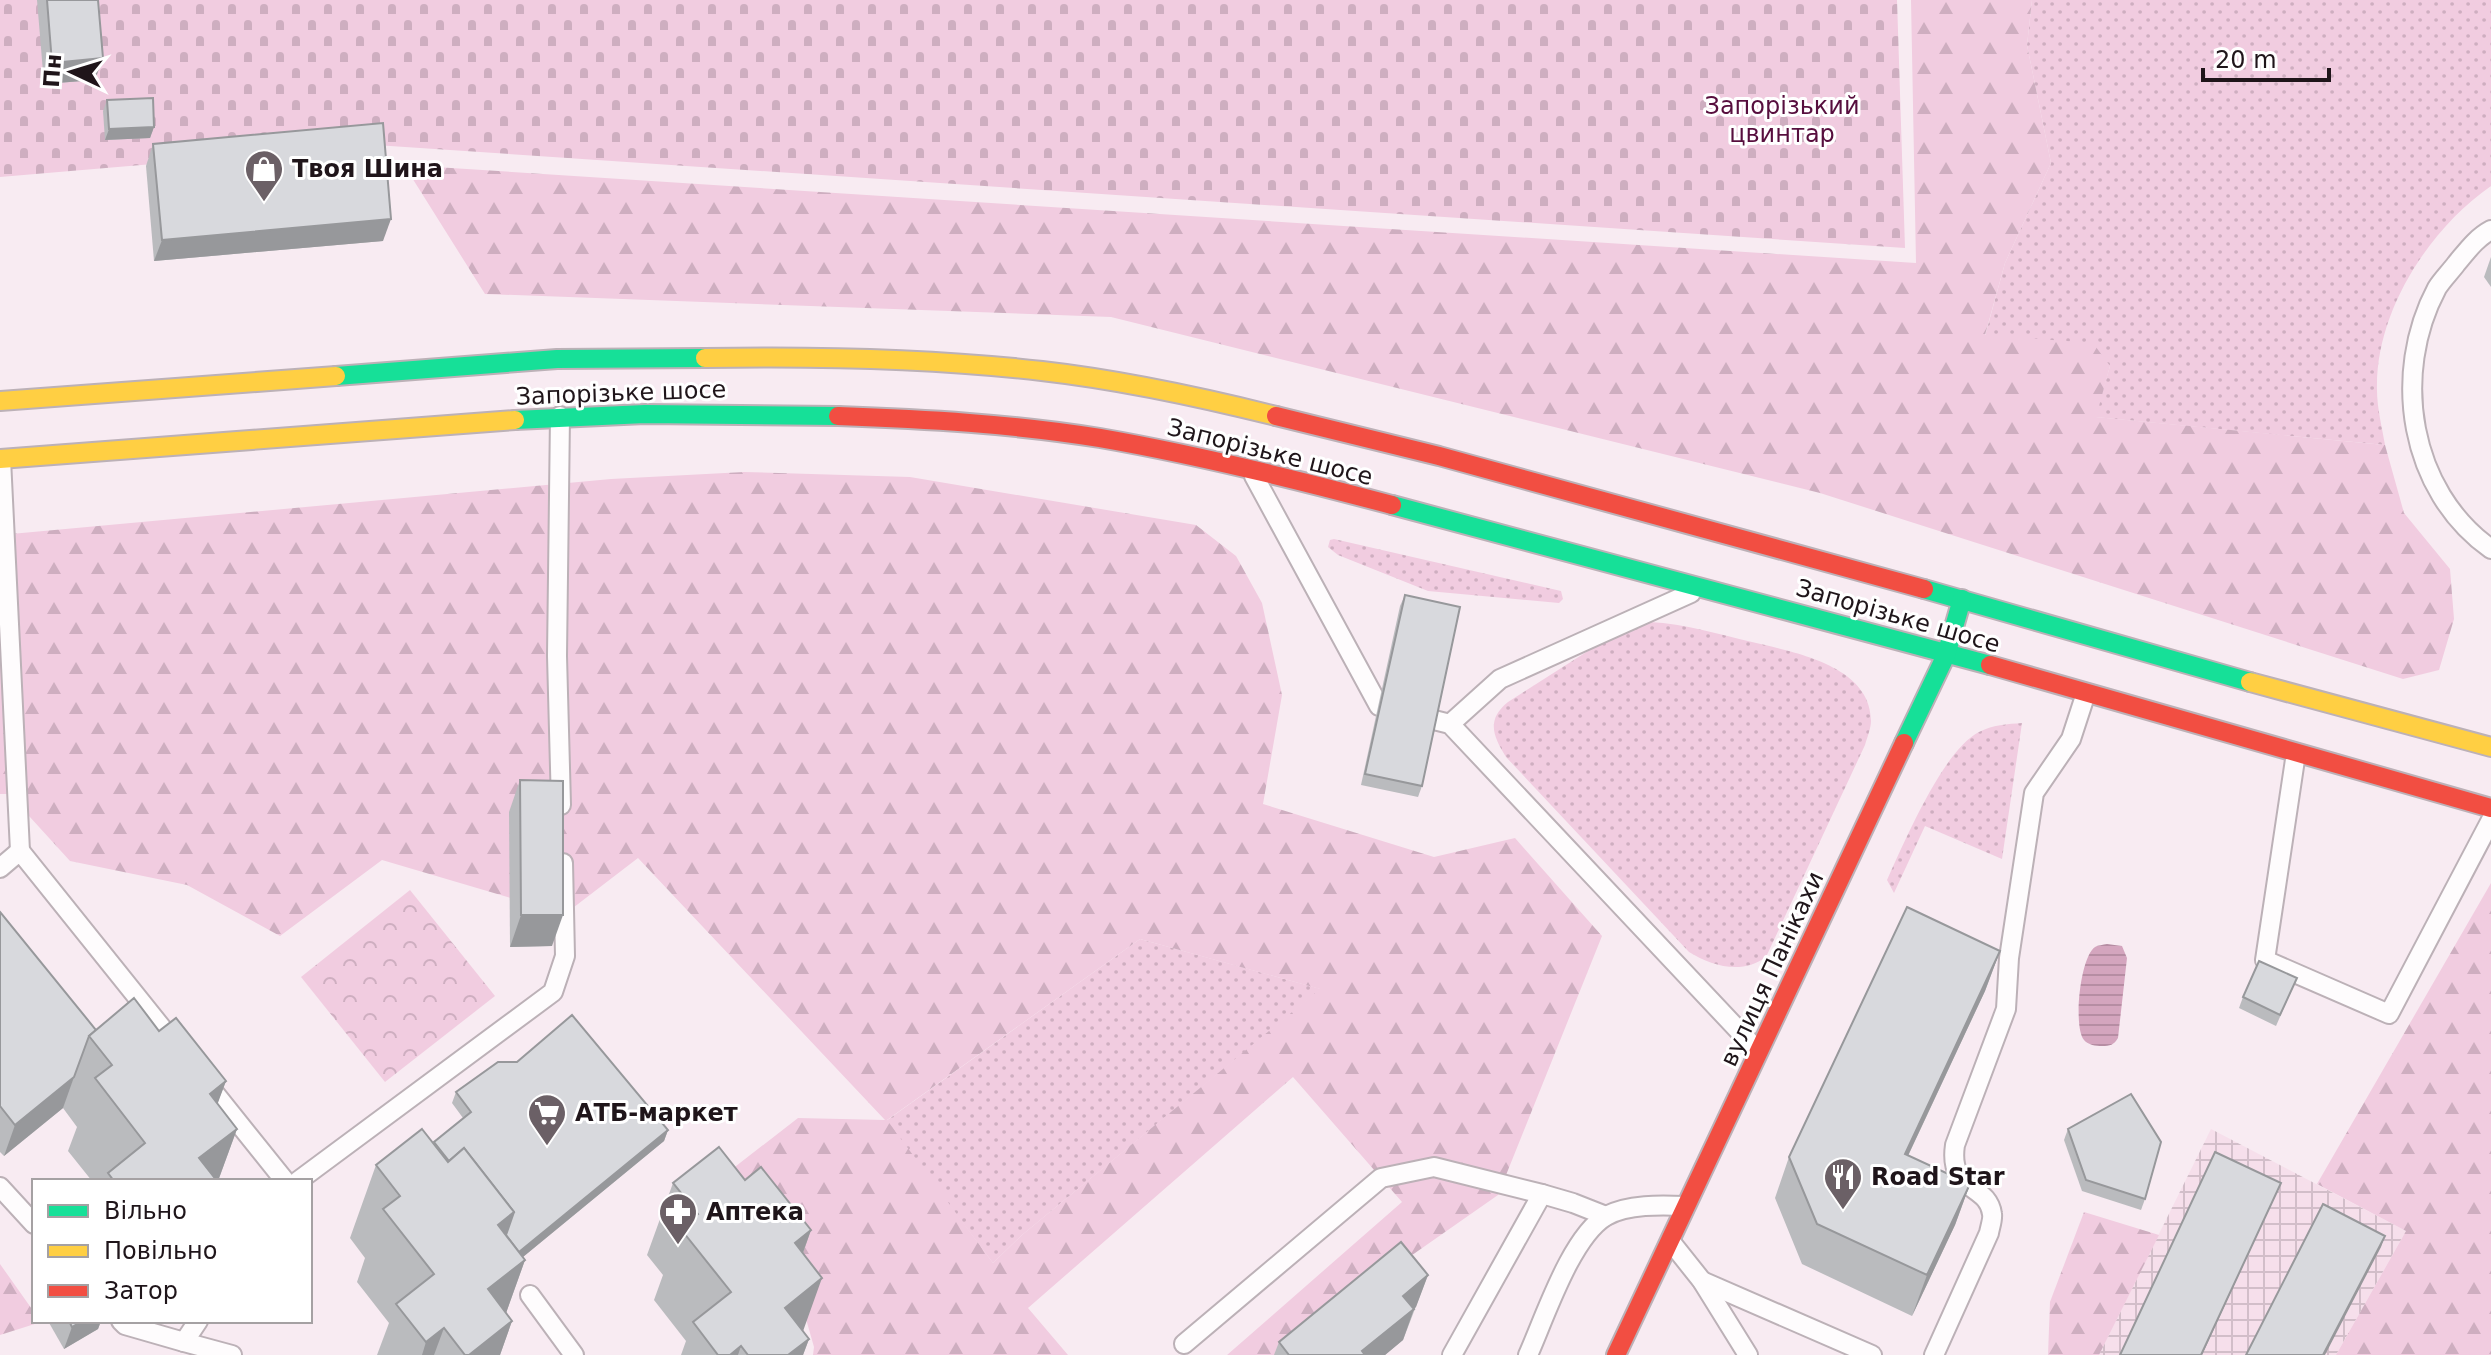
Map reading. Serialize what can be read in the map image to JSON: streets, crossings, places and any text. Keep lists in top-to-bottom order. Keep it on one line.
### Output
{"streets":{"main road":["Запорізьке шосе","вулиця Панікахи"]},"crossings":[["Запорізьке шосе","вулиця Панікахи"]],"parks":["Запорізький цвинтар"],"places":{"shop":["Твоя Шина"],"supermarket":["АТБ-маркет"],"restaurant":["Road Star"],"pharmacy":["Аптека"]},"legend":["Вільно","Повільно","Затор"],"scale_bar":"20 m","north":"left"}
